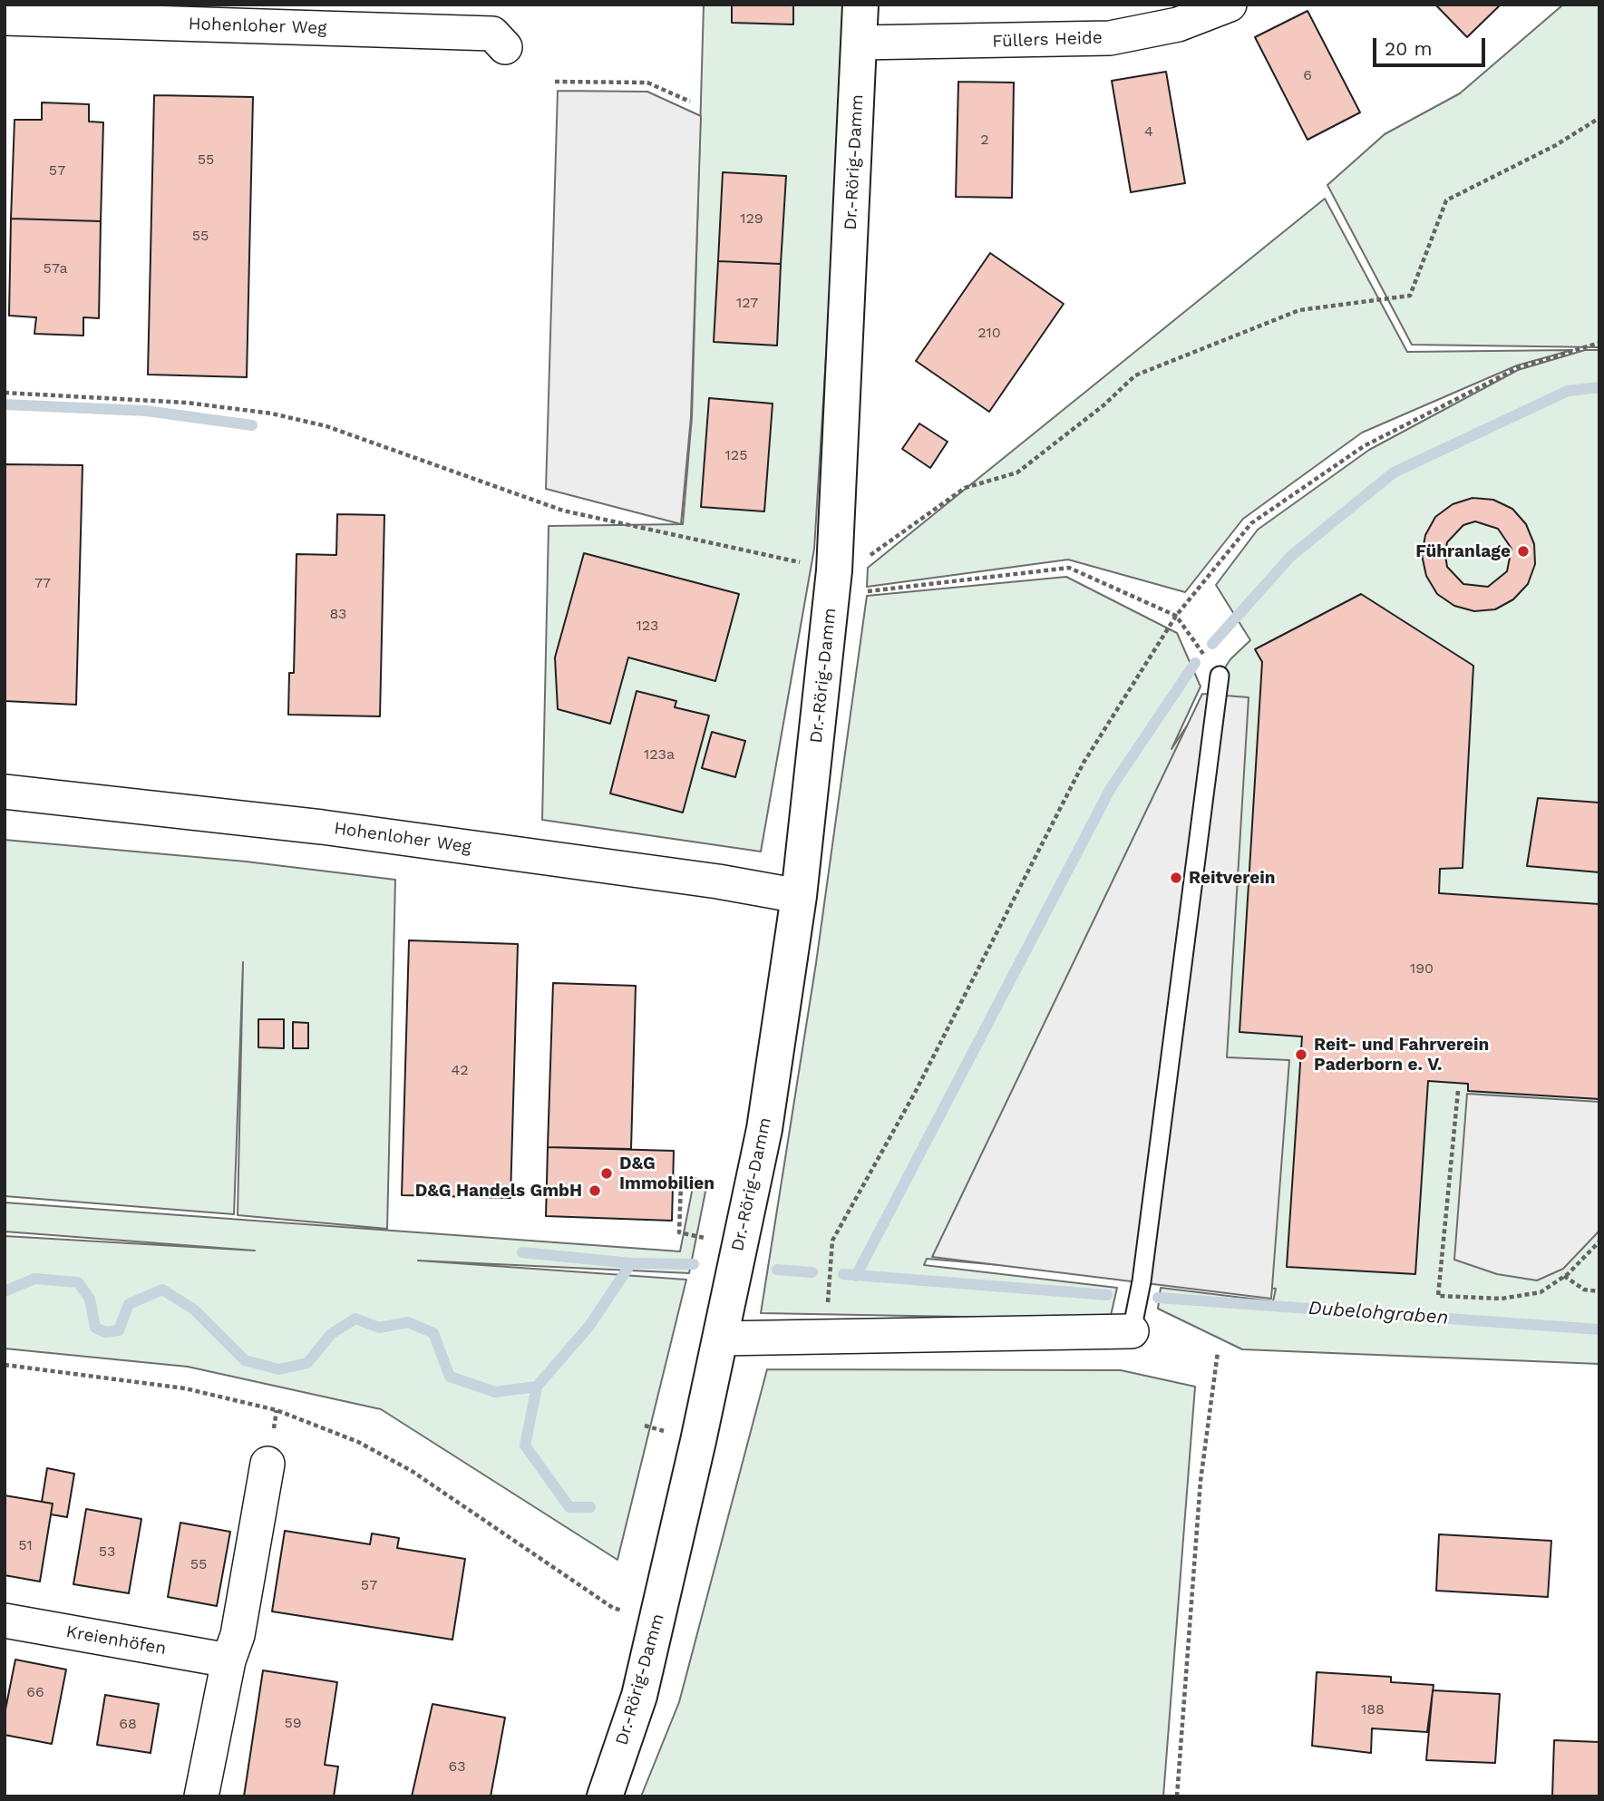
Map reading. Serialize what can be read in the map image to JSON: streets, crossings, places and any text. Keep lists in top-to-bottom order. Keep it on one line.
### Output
{"streets":{"street":["Hohenloher Weg","Füllers Heide","Dr.-Rörig-Damm","Kreienhöfen"]},"crossings":[["Hohenloher Weg","Dr.-Rörig-Damm"],["Füllers Heide","Dr.-Rörig-Damm"]],"water":["Dubelohgraben"],"places":["Führanlage","Reitverein","Reit- und Fahrverein Paderborn e. V.","D&G Immobilien","D&G Handels GmbH"],"house_numbers":["6","4","2","55","57","129","55","57a","127","210","125","77","83","123","123a","190","42","51","53","55","57","66","188","59","68","63"],"scale_bar":"20 m"}
